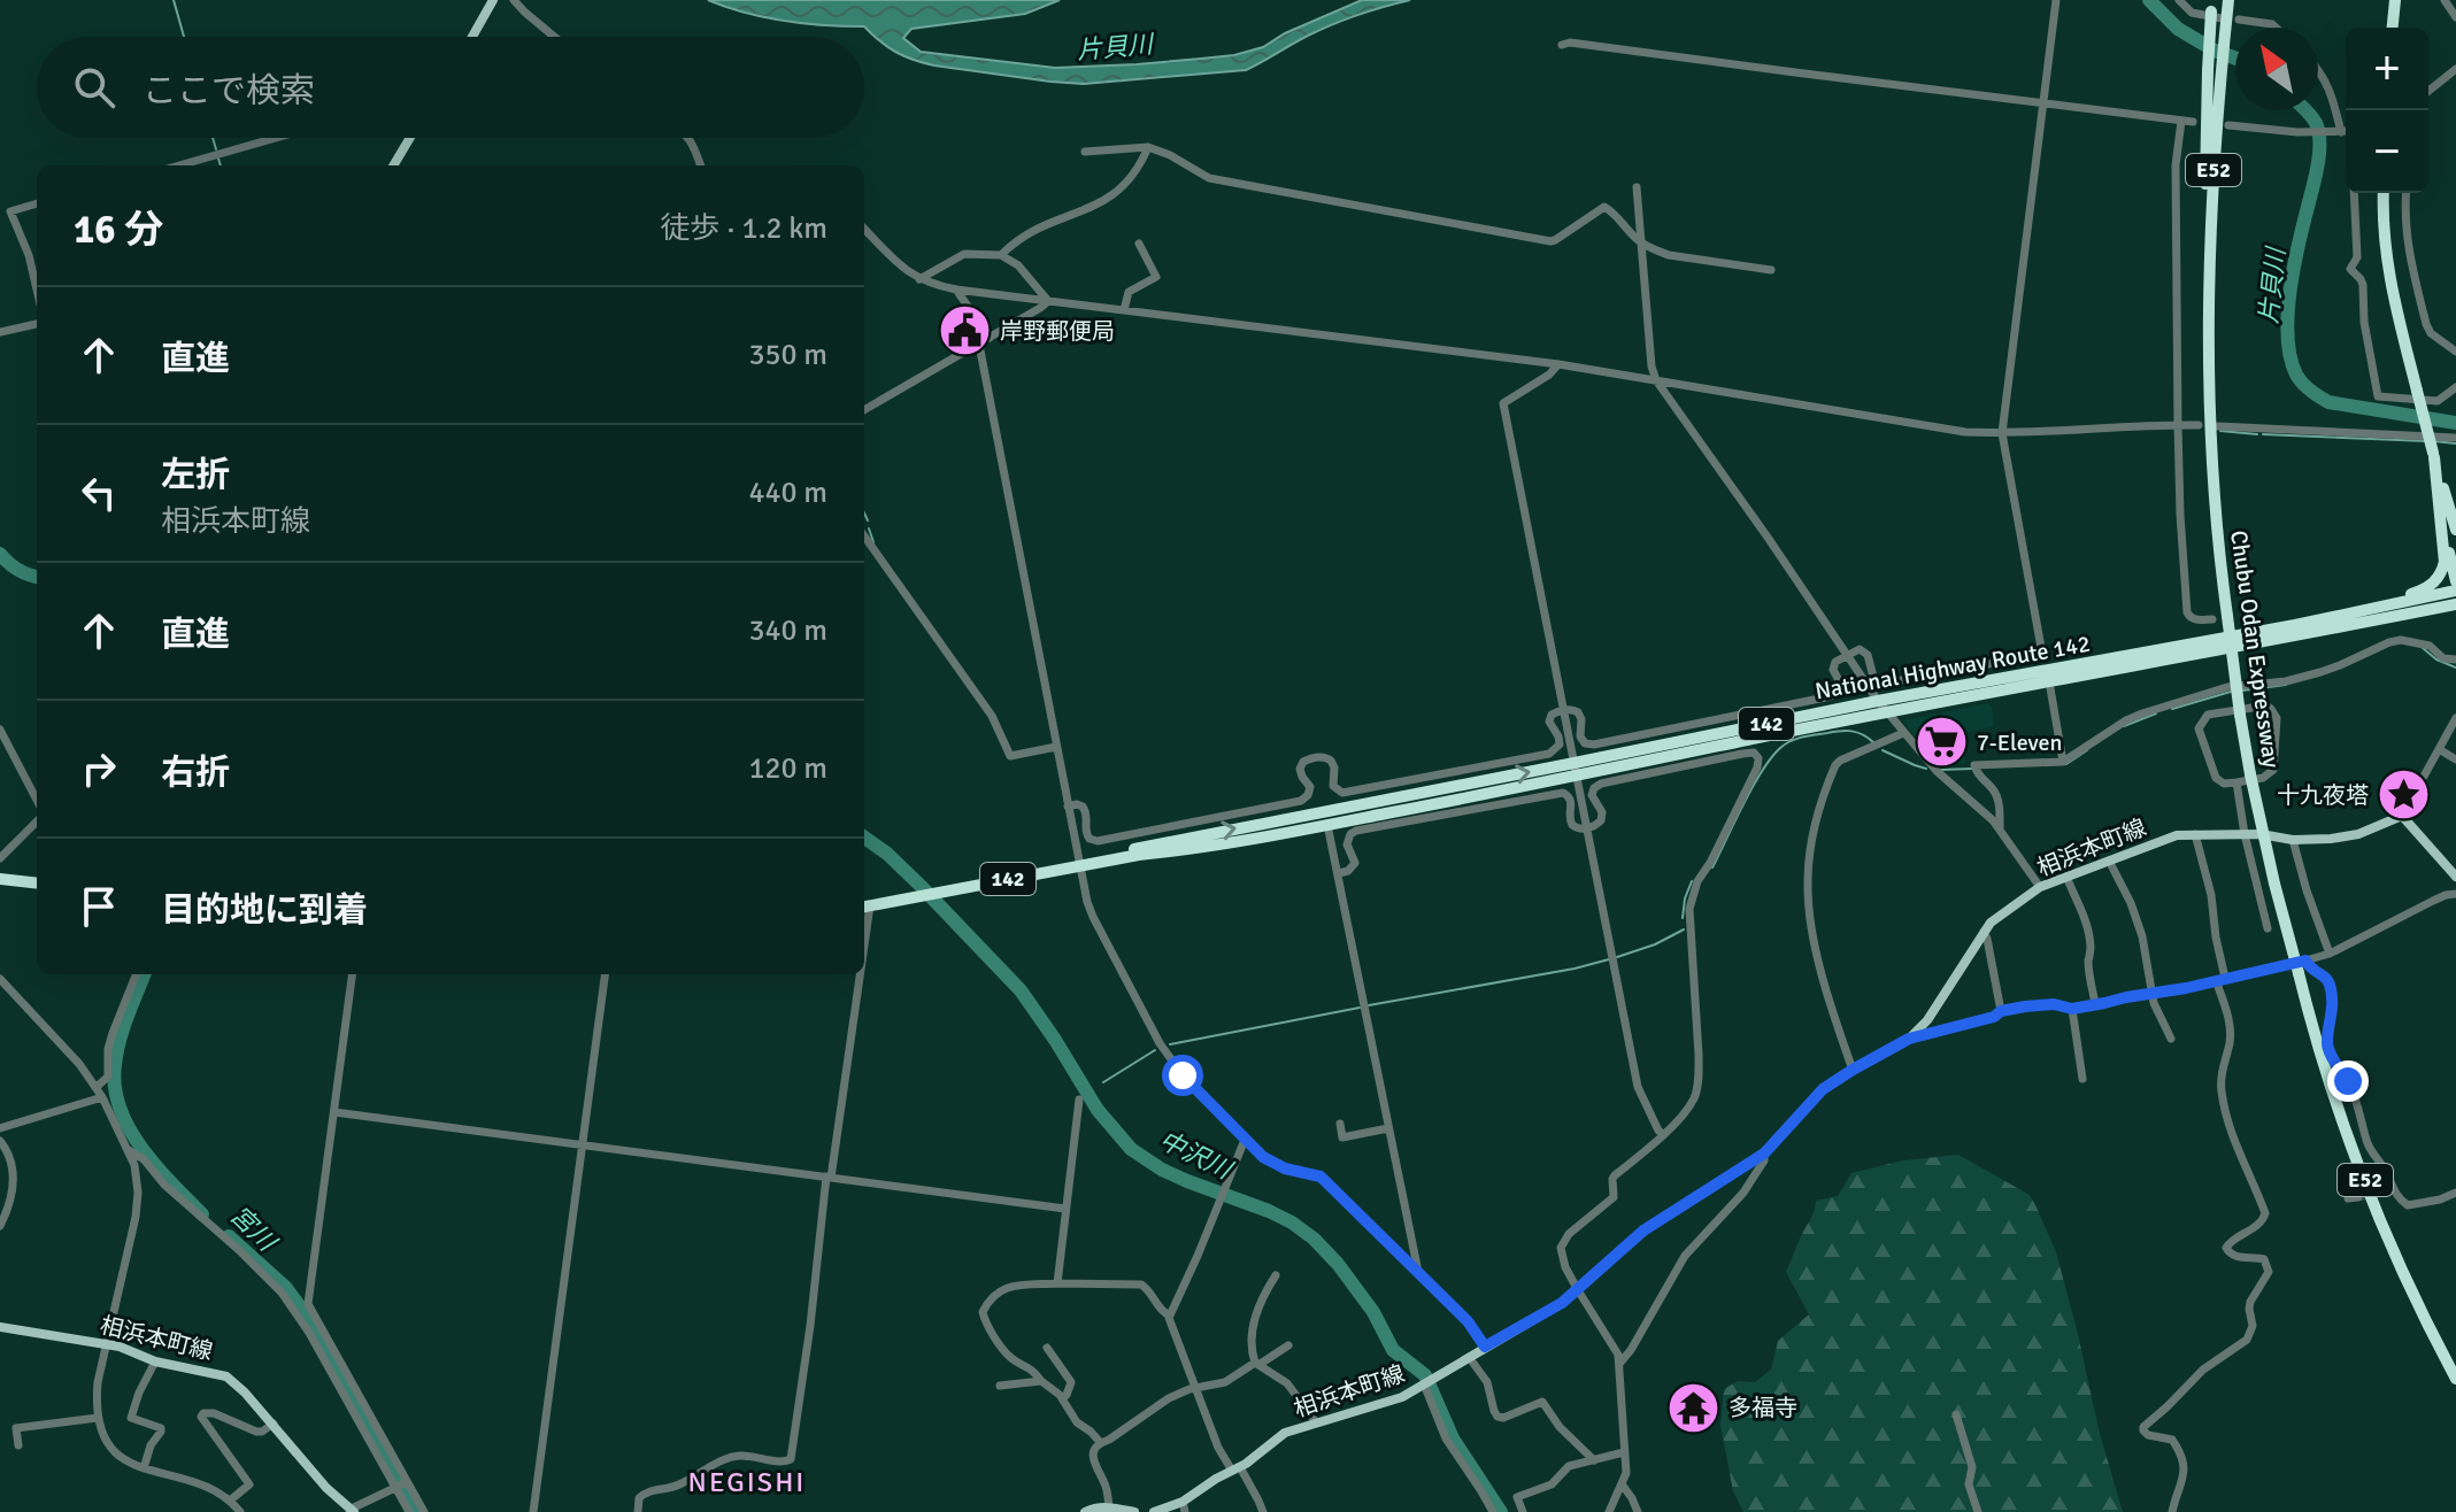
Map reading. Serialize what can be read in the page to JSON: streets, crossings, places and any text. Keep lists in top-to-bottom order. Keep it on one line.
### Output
{"streets":{"highway":["E52","Chubu Odan Expressway","National Highway Route 142","142"],"main road":["相浜本町線"]},"districts":["NEGISHI"],"water":["片貝川","中沢川","宮川"],"places":{"public building":["岸野郵便局"],"supermarket":["7-Eleven"],"place":["十九夜塔"],"temple":["多福寺"]},"north":"top left","page":{"map_buttons":["+","−"],"search":"ここで検索","heading":["16 分","徒歩 · 1.2 km"],"list":[["直進","350 m"],["左折","相浜本町線","440 m"],["直進","340 m"],["右折","120 m"],"目的地に到着"]}}
